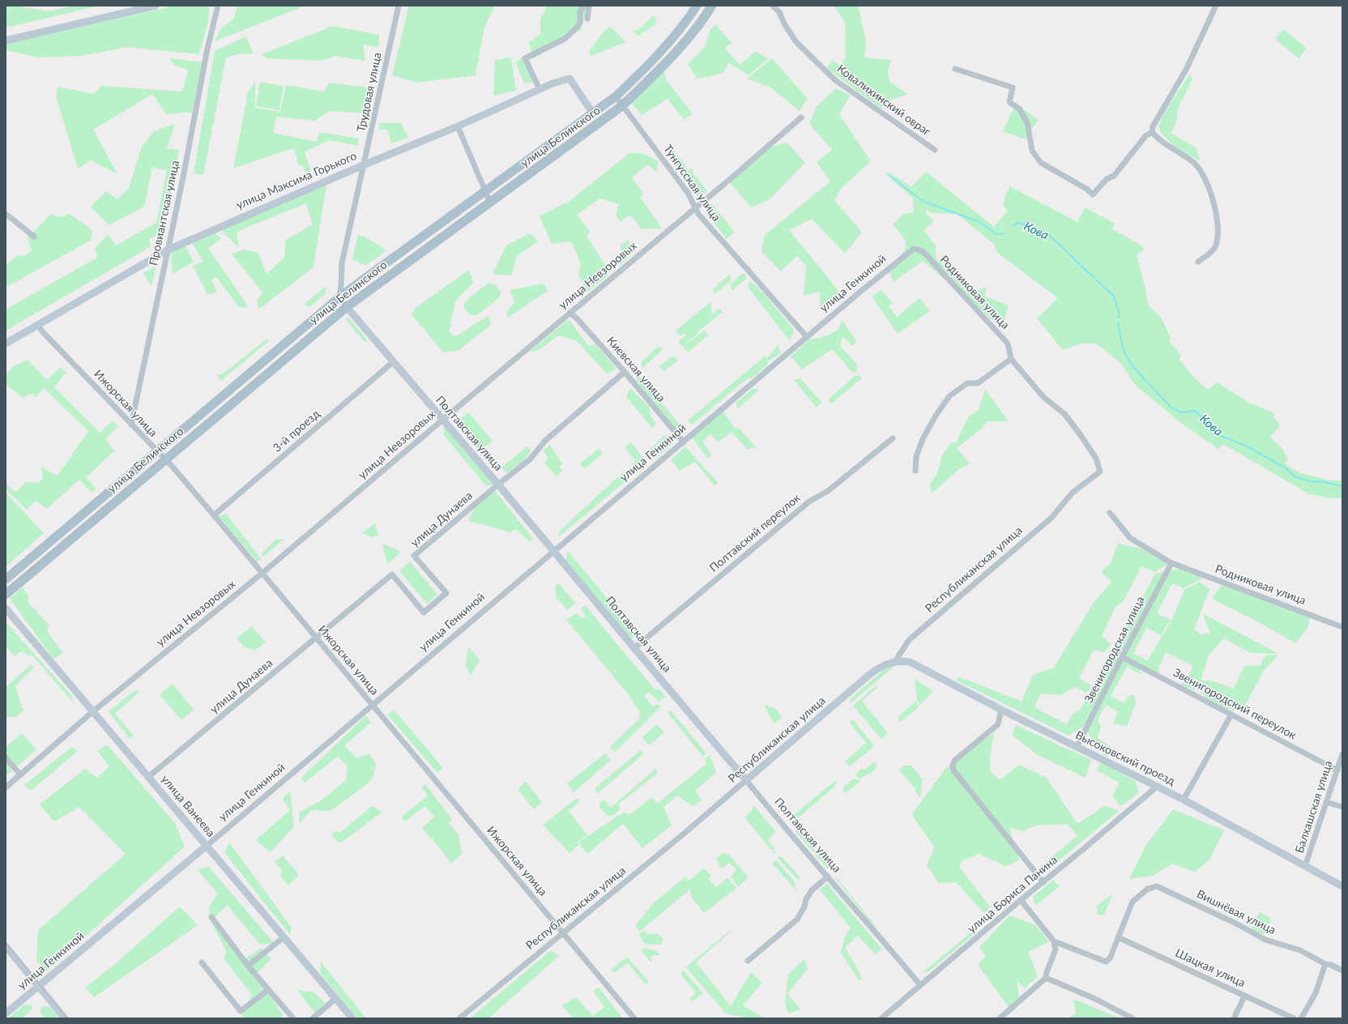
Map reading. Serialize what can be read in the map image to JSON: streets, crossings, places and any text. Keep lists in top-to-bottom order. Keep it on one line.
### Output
{"streets":{"main road":["улица Белинского"],"street":["Трудовая улица","Ковалихинский овраг","улица Максима Горького","Тунгусская улица","Провиантская улица","улица Невзоровых","улица Генкиной","Родниковая улица","Киевская улица","Ижорская улица","3-й проезд","Полтавская улица","улица Дунаева","Полтавский переулок","Республиканская улица","Звенигородская улица","Звенигородский переулок","Высоковский проезд","улица Ванеева","Балхашская улица","улица Бориса Панина","Вишнёвая улица","Шацкая улица"]},"crossings":[["Трудовая улица","улица Белинского"],["Трудовая улица","улица Максима Горького"],["Трудовая улица","Полтавская улица"],["улица Белинского","улица Максима Горького"],["улица Белинского","Тунгусская улица"],["улица Белинского","Ижорская улица"],["улица Белинского","Полтавская улица"],["улица Максима Горького","Провиантская улица"],["улица Максима Горького","Ижорская улица"],["Тунгусская улица","улица Невзоровых"],["Тунгусская улица","улица Генкиной"],["Провиантская улица","Ижорская улица"],["улица Невзоровых","Киевская улица"],["улица Невзоровых","Ижорская улица"],["улица Невзоровых","Полтавская улица"],["улица Невзоровых","улица Ванеева"],["улица Генкиной","Родниковая улица"],["улица Генкиной","Киевская улица"],["улица Генкиной","Ижорская улица"],["улица Генкиной","Полтавская улица"],["улица Генкиной","улица Ванеева"],["Родниковая улица","Республиканская улица"],["Родниковая улица","Звенигородская улица"],["Киевская улица","улица Дунаева"],["Ижорская улица","3-й проезд"],["Ижорская улица","улица Дунаева"],["Ижорская улица","Республиканская улица"],["3-й проезд","Полтавская улица"],["Полтавская улица","улица Дунаева"],["Полтавская улица","Полтавский переулок"],["Полтавская улица","Республиканская улица"],["Полтавская улица","улица Бориса Панина"],["улица Дунаева","улица Ванеева"],["Республиканская улица","Высоковский проезд"],["Звенигородская улица","Звенигородский переулок"],["Звенигородская улица","Высоковский проезд"],["Звенигородский переулок","Балхашская улица"],["Высоковский проезд","Балхашская улица"],["Высоковский проезд","улица Бориса Панина"],["Вишнёвая улица","Шацкая улица"]],"water":["Кова"]}
